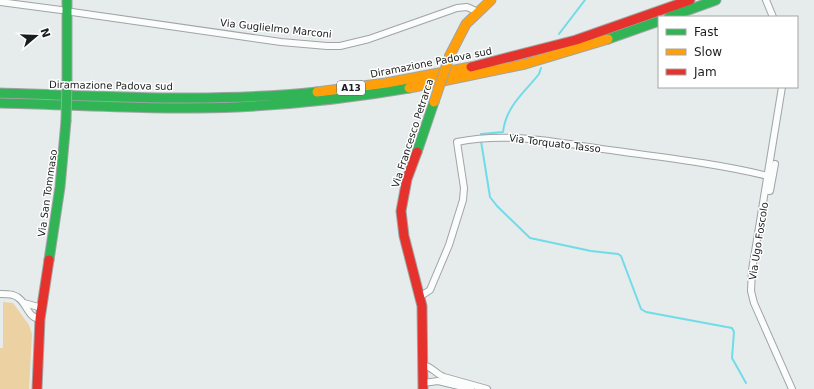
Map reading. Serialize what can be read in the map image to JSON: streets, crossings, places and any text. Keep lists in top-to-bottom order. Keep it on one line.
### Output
{"streets":{"main road":["Diramazione Padova sud","A13","Via Francesco Petrarca","Via San Tommaso"],"street":["Via Guglielmo Marconi","Via Torquato Tasso","Via Ugo Foscolo"]},"crossings":[["Via Guglielmo Marconi","Via Francesco Petrarca"],["Via Francesco Petrarca","Via Torquato Tasso"],["Via Torquato Tasso","Via Ugo Foscolo"]],"legend":["Fast","Slow","Jam"],"north":"right"}
